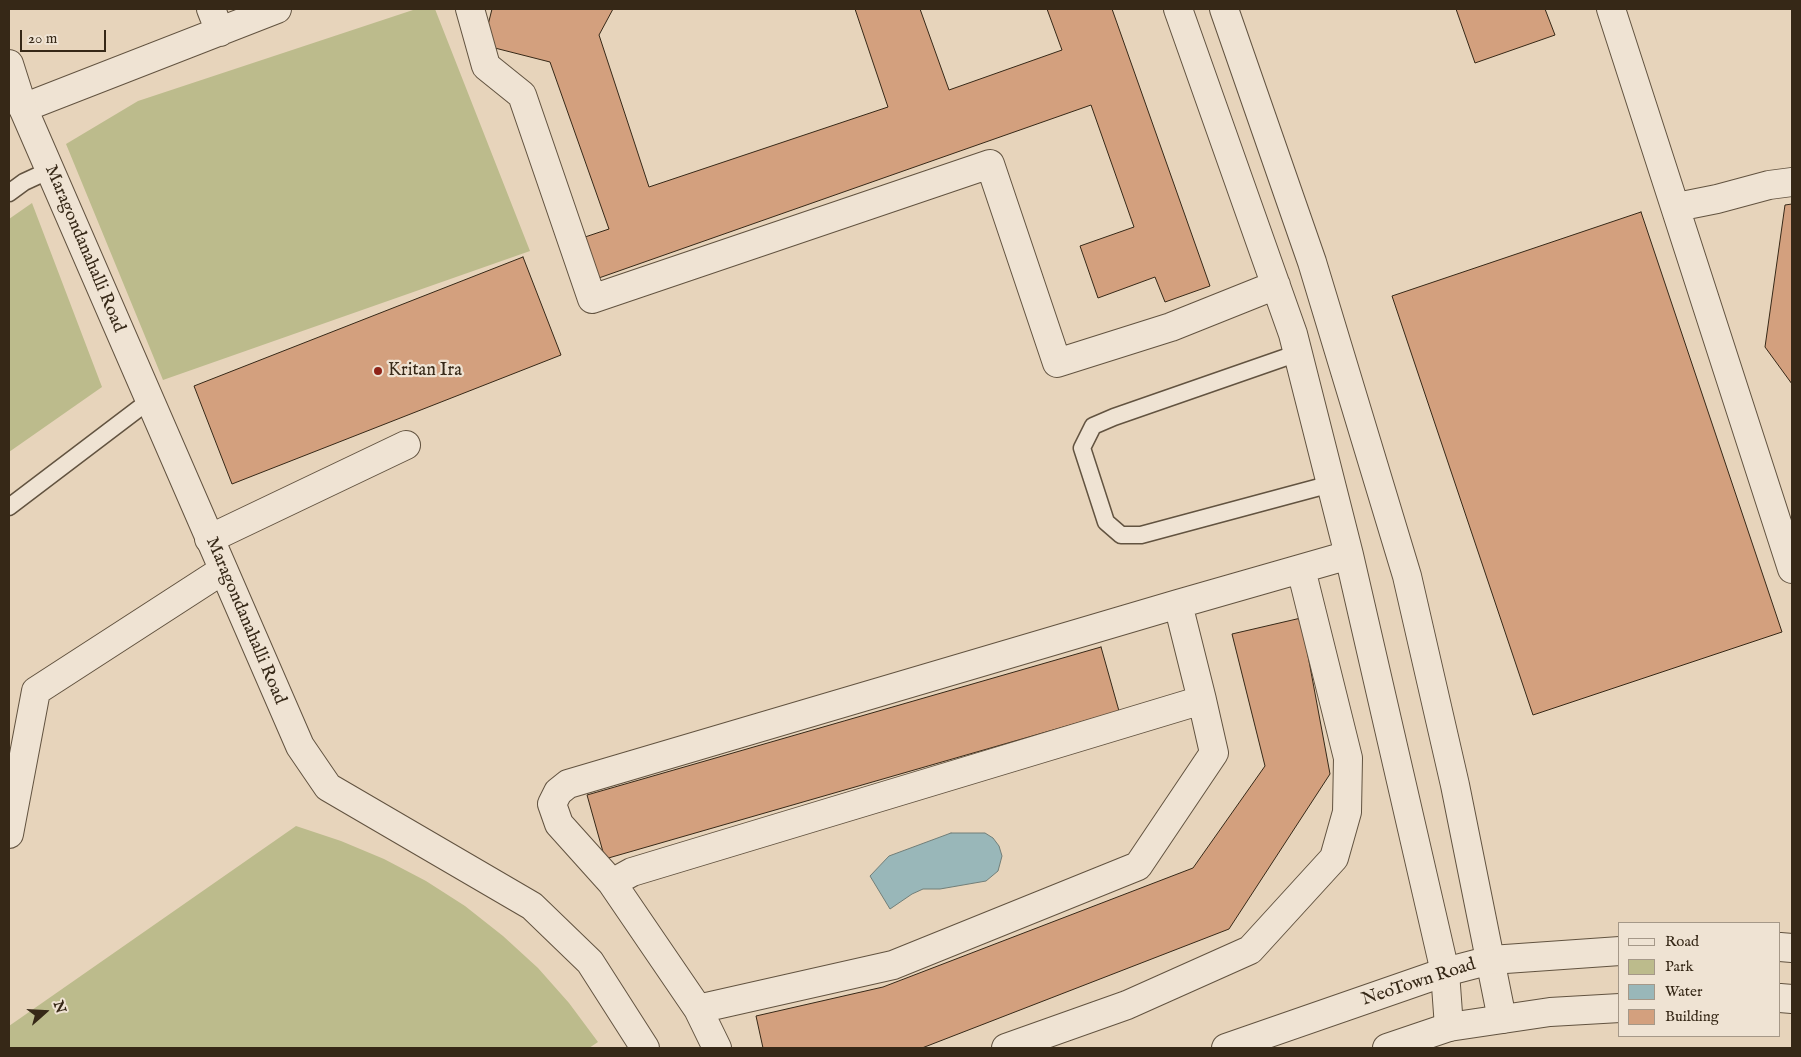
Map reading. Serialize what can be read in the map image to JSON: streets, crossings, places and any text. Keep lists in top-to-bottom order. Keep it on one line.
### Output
{"streets":{"street":["Maragondanahalli Road","NeoTown Road"]},"places":["Kritan Ira"],"legend":["Road","Park","Water","Building"],"scale_bar":"20 m","north":"right"}
